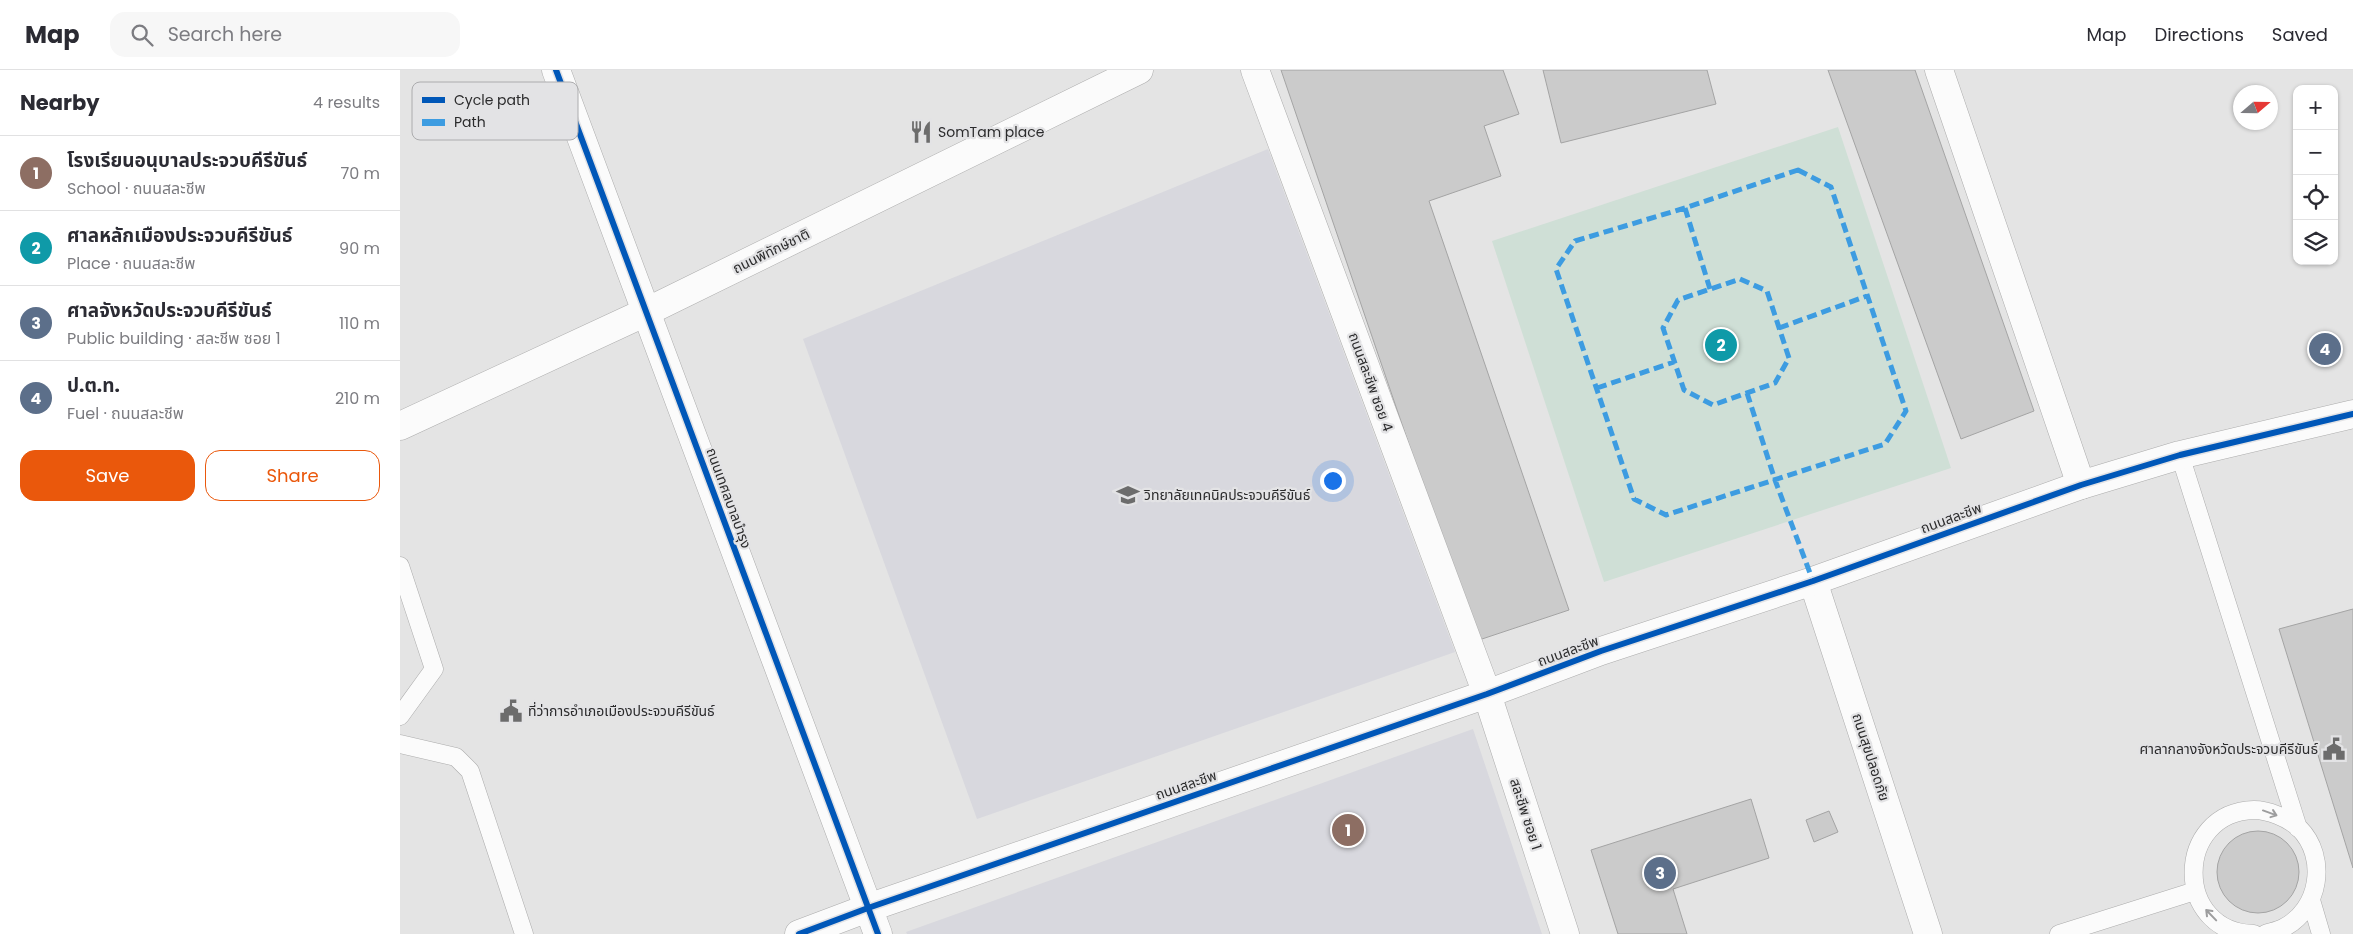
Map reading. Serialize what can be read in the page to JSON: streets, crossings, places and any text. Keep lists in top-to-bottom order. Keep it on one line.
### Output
{"streets":{"street":["ถนนพิทักษ์ชาติ","ถนนสละชีพ ซอย 4","ถนนเทศลบาลบำรุง","ถนนสละชีพ","ถนนสุขปลอดภัย","สละชีพ ซอย 1"]},"crossings":[["ถนนพิทักษ์ชาติ","ถนนเทศลบาลบำรุง"],["ถนนสละชีพ ซอย 4","ถนนสละชีพ"],["ถนนสละชีพ ซอย 4","สละชีพ ซอย 1"],["ถนนเทศลบาลบำรุง","ถนนสละชีพ"],["ถนนสละชีพ","ถนนสุขปลอดภัย"],["ถนนสละชีพ","สละชีพ ซอย 1"]],"places":{"restaurant":["SomTam place"],"school or university":["วิทยาลัยเทคนิคประจวบคีรีขันธ์"],"public building":["ที่ว่าการอำเภอเมืองประจวบคีรีขันธ์","ศาลากลางจังหวัดประจวบคีรีขันธ์"]},"legend":["Cycle path","Path"],"north":"right","page":{"header":"Map","search":"Search here","nav":["Map","Directions","Saved"],"heading":["Nearby","4 results"],"map_buttons":["+","−"],"list":[{"mark":"1","name":"โรงเรียนอนุบาลประจวบคีรีขันธ์","note":"School · ถนนสละชีพ","value":"70 m"},{"mark":"2","name":"ศาลหลักเมืองประจวบคีรีขันธ์","note":"Place · ถนนสละชีพ","value":"90 m"},{"mark":"3","name":"ศาลจังหวัดประจวบคีรีขันธ์","note":"Public building · สละชีพ ซอย 1","value":"110 m"},{"mark":"4","name":"ป.ต.ท.","note":"Fuel · ถนนสละชีพ","value":"210 m"}],"pins":["2","4","1","3"],"buttons":["Save","Share"]}}
